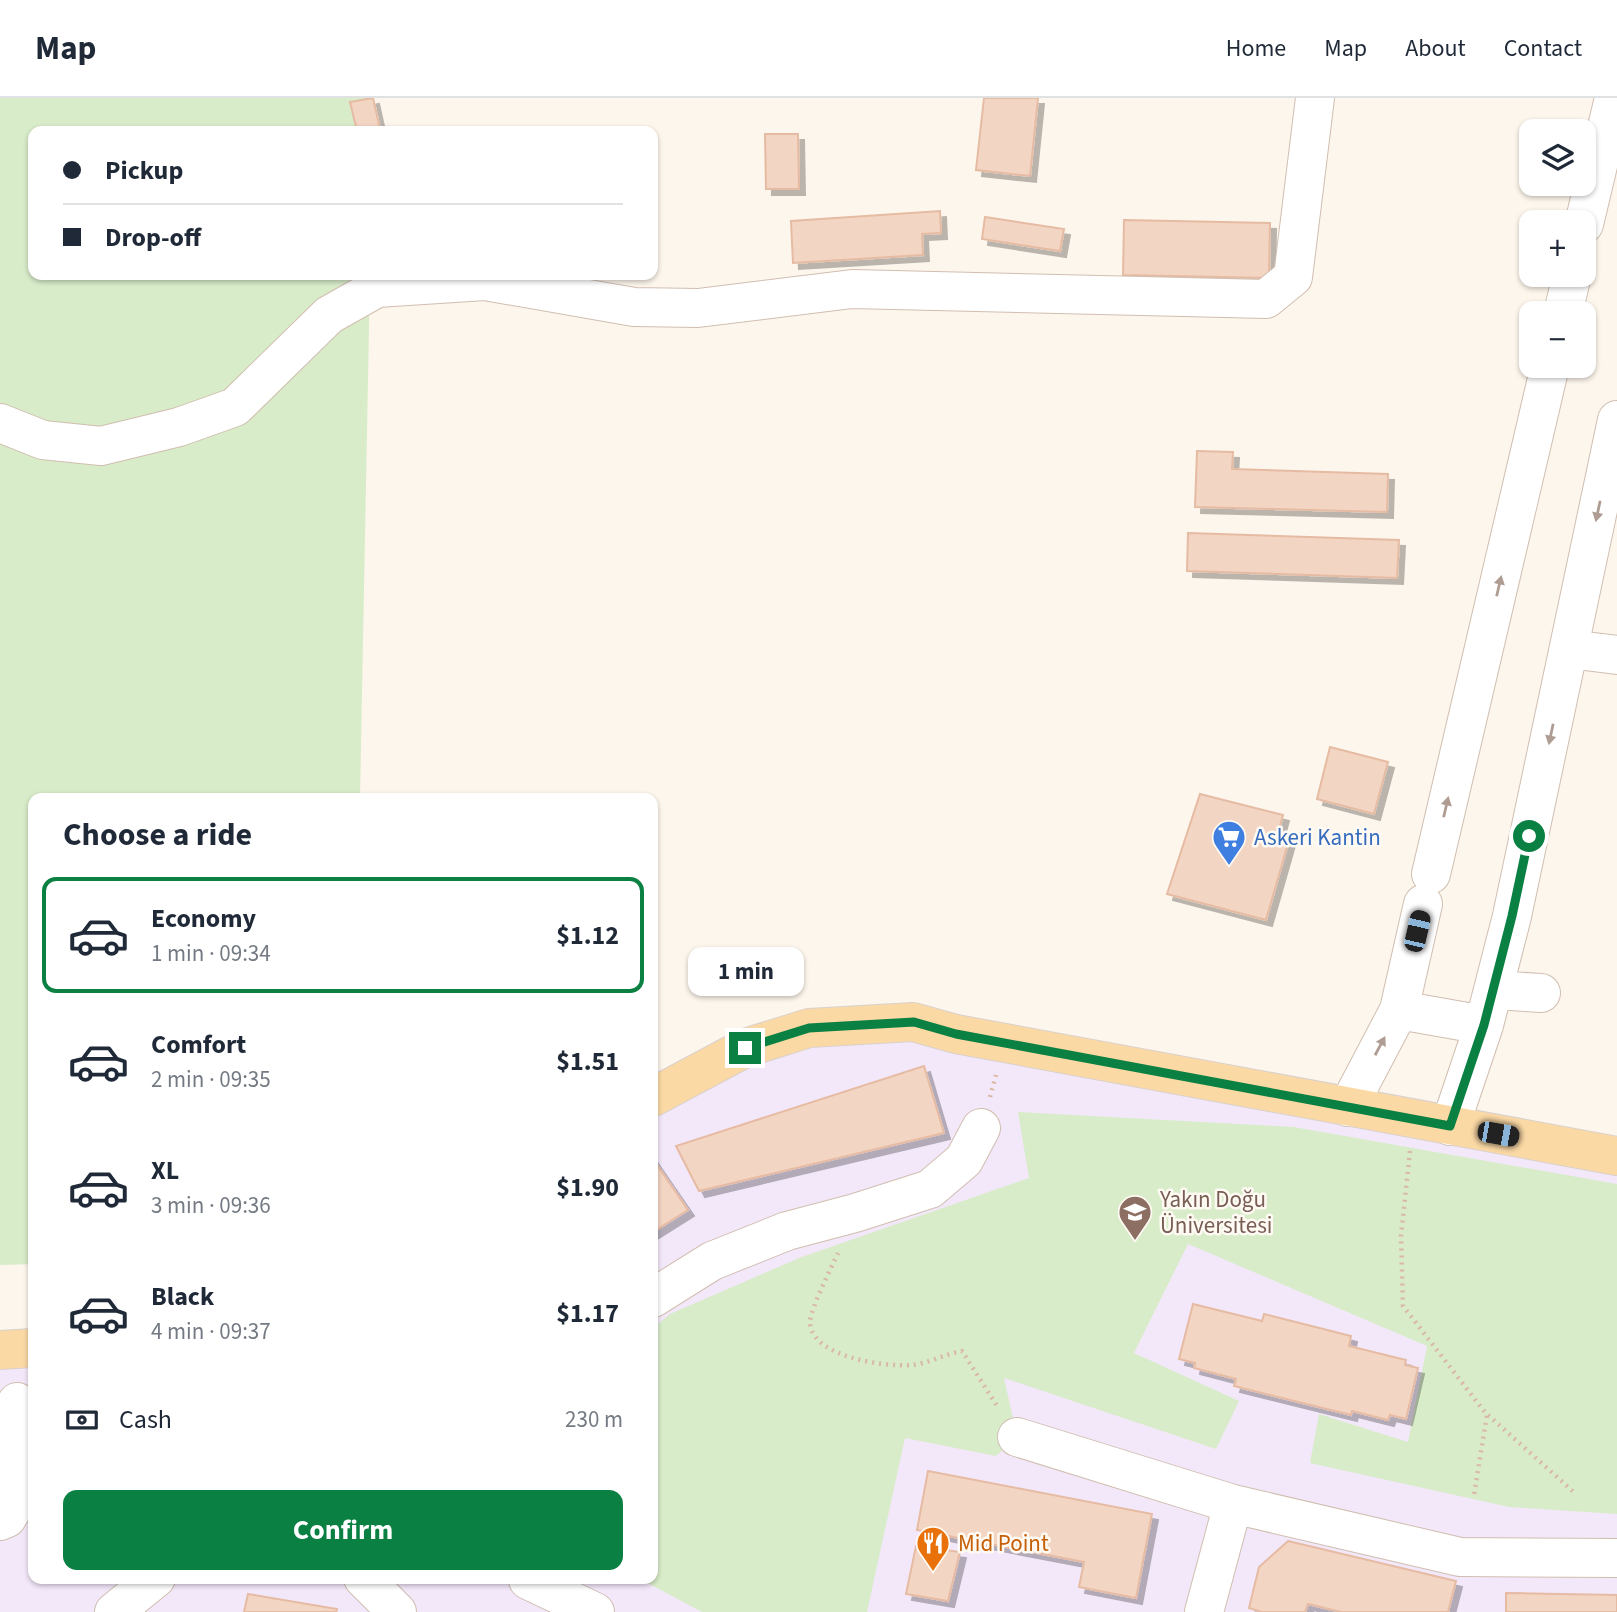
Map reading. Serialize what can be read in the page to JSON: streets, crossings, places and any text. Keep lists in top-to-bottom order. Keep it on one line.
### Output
{"places":{"supermarket":["Askeri Kantin"],"school or university":["Yakın Doğu Üniversitesi"],"restaurant":["Mid Point"]},"page":{"header":"Map","nav":["Home","Map","About","Contact"],"map_buttons":["+","−"],"banner":["Pickup","Drop-off"],"heading":"Choose a ride","list":[{"name":"Economy","note":"1 min · 09:34","value":"$1.12"},{"name":"Comfort","note":"2 min · 09:35","value":"$1.51"},{"name":"XL","note":"3 min · 09:36","value":"$1.90"},{"name":"Black","note":"4 min · 09:37","value":"$1.17"}],"bubble":"1 min","pay":["Cash","230 m"],"buttons":"Confirm"}}
